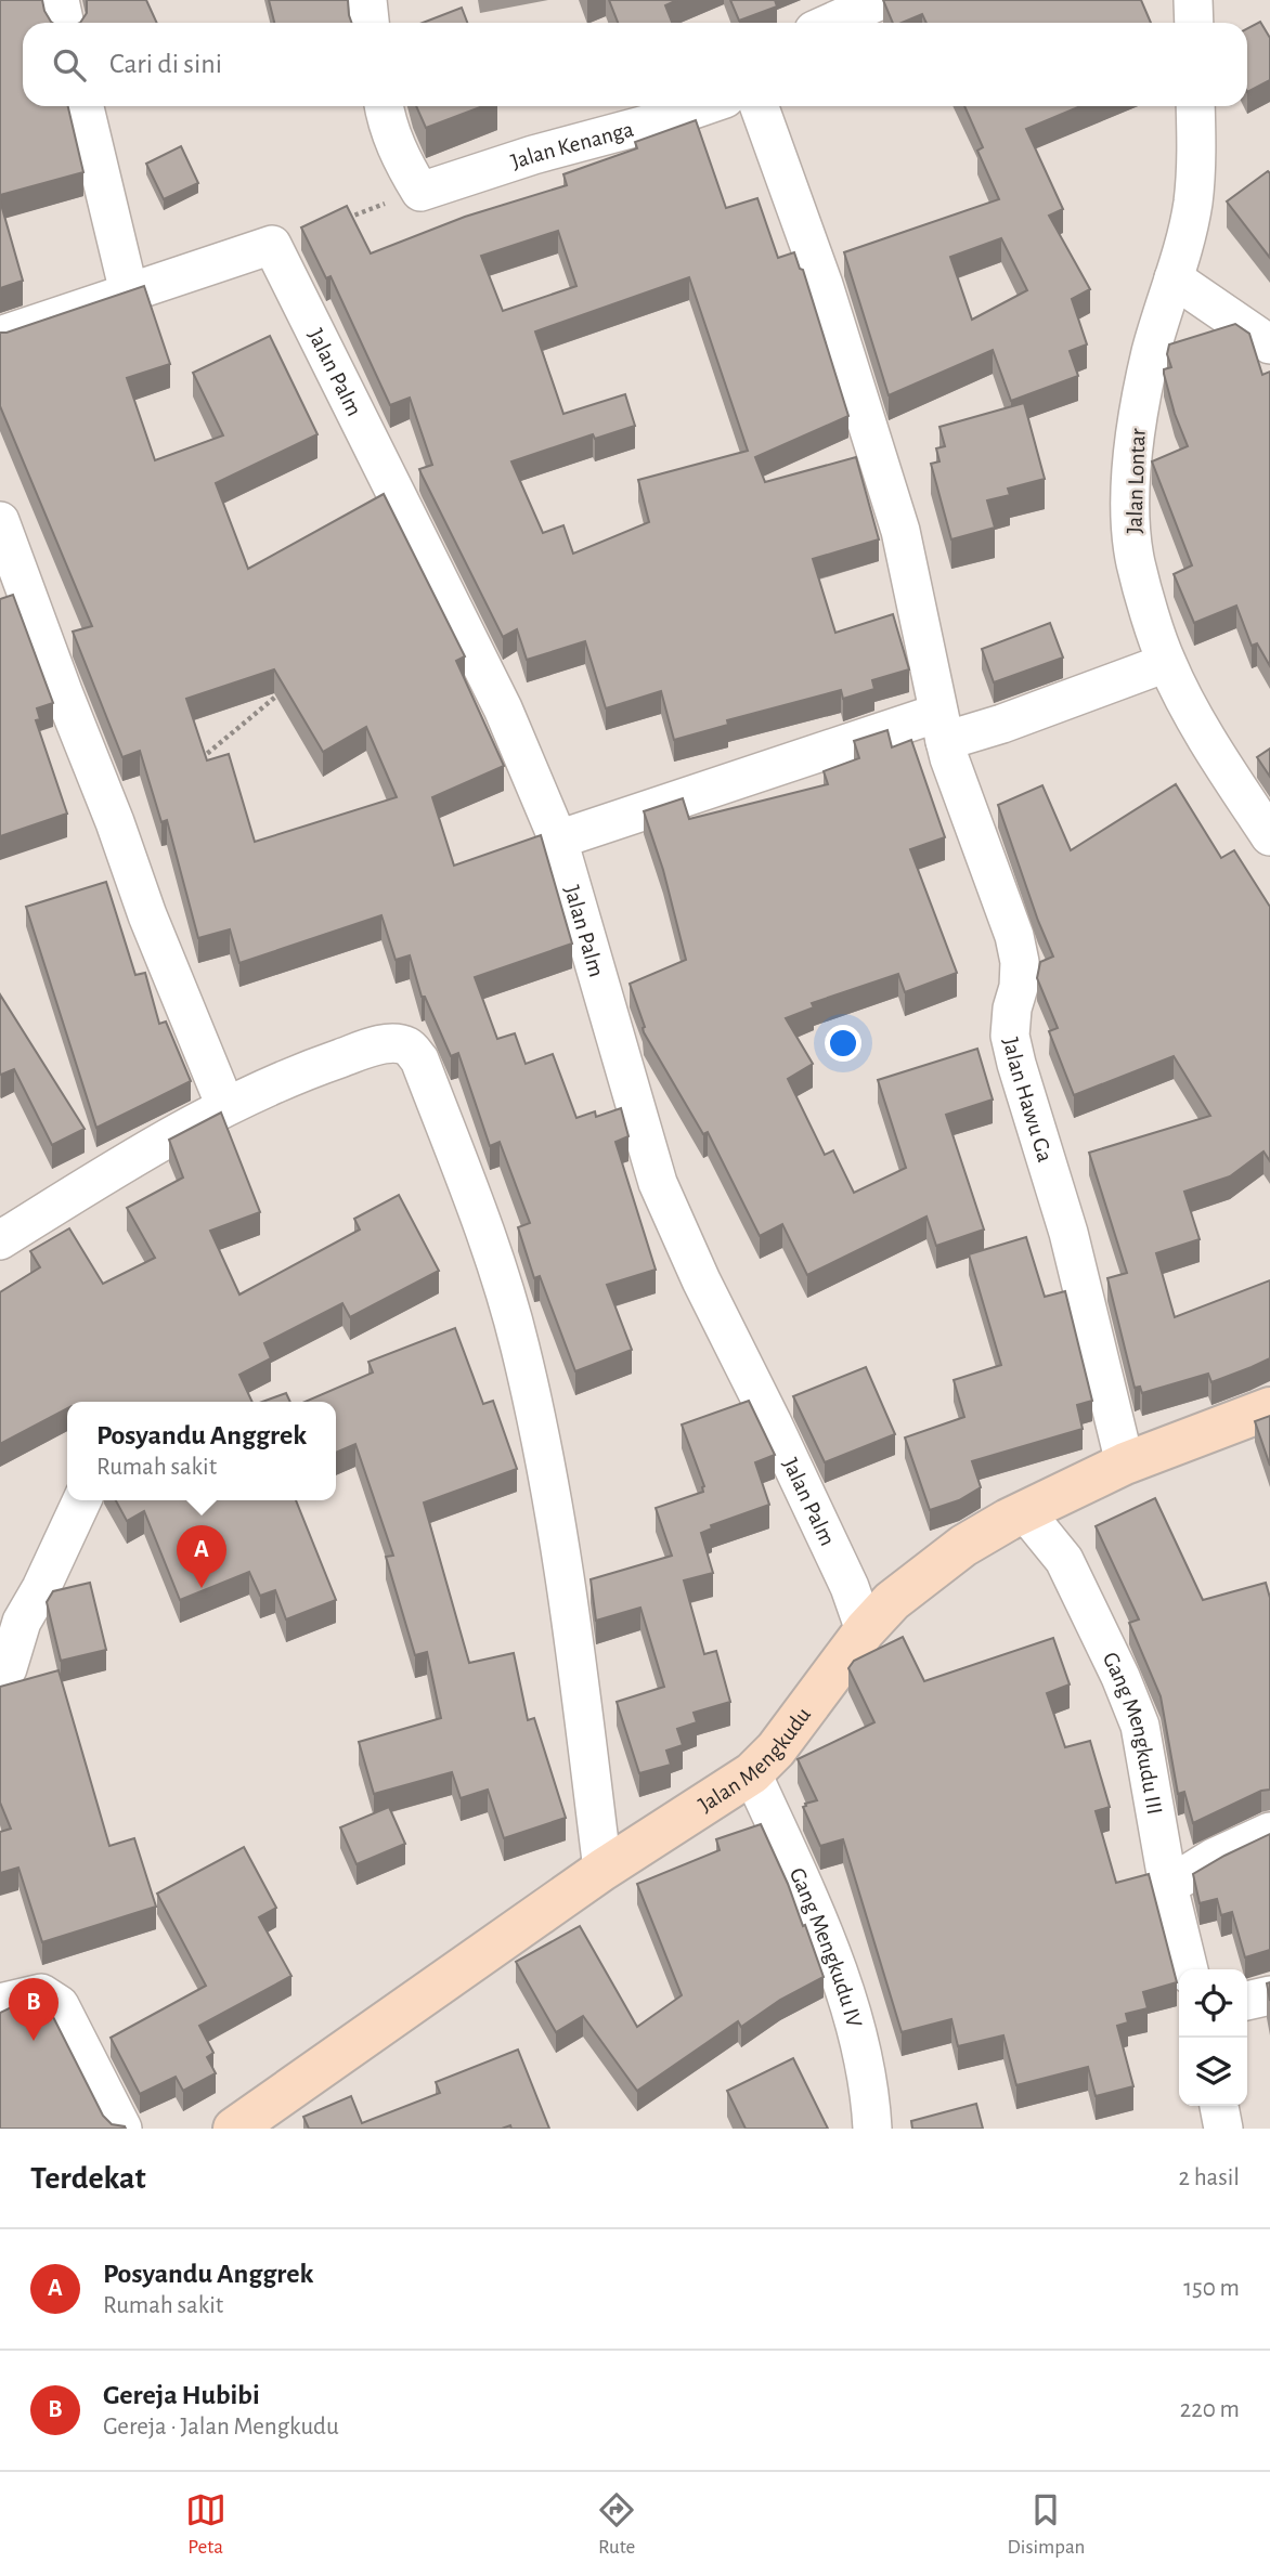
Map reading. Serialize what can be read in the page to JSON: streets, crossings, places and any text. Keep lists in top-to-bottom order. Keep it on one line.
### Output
{"streets":{"street":["Jalan Kenanga","Jalan Palm","Jalan Lontar","Jalan Hawu Ga","Gang Mengkudu III","Jalan Mengkudu","Gang Mengkudu IV"]},"crossings":[["Jalan Palm","Jalan Mengkudu"],["Jalan Hawu Ga","Jalan Mengkudu"],["Gang Mengkudu III","Jalan Mengkudu"],["Jalan Mengkudu","Gang Mengkudu IV"]],"page":{"search":"Cari di sini","popup":["Posyandu Anggrek","Rumah sakit"],"pins":["A","B"],"heading":["Terdekat","2 hasil"],"list":[{"mark":"A","name":"Posyandu Anggrek","note":"Rumah sakit","value":"150 m"},{"mark":"B","name":"Gereja Hubibi","note":"Gereja · Jalan Mengkudu","value":"220 m"}],"nav":["Peta","Rute","Disimpan"]}}
